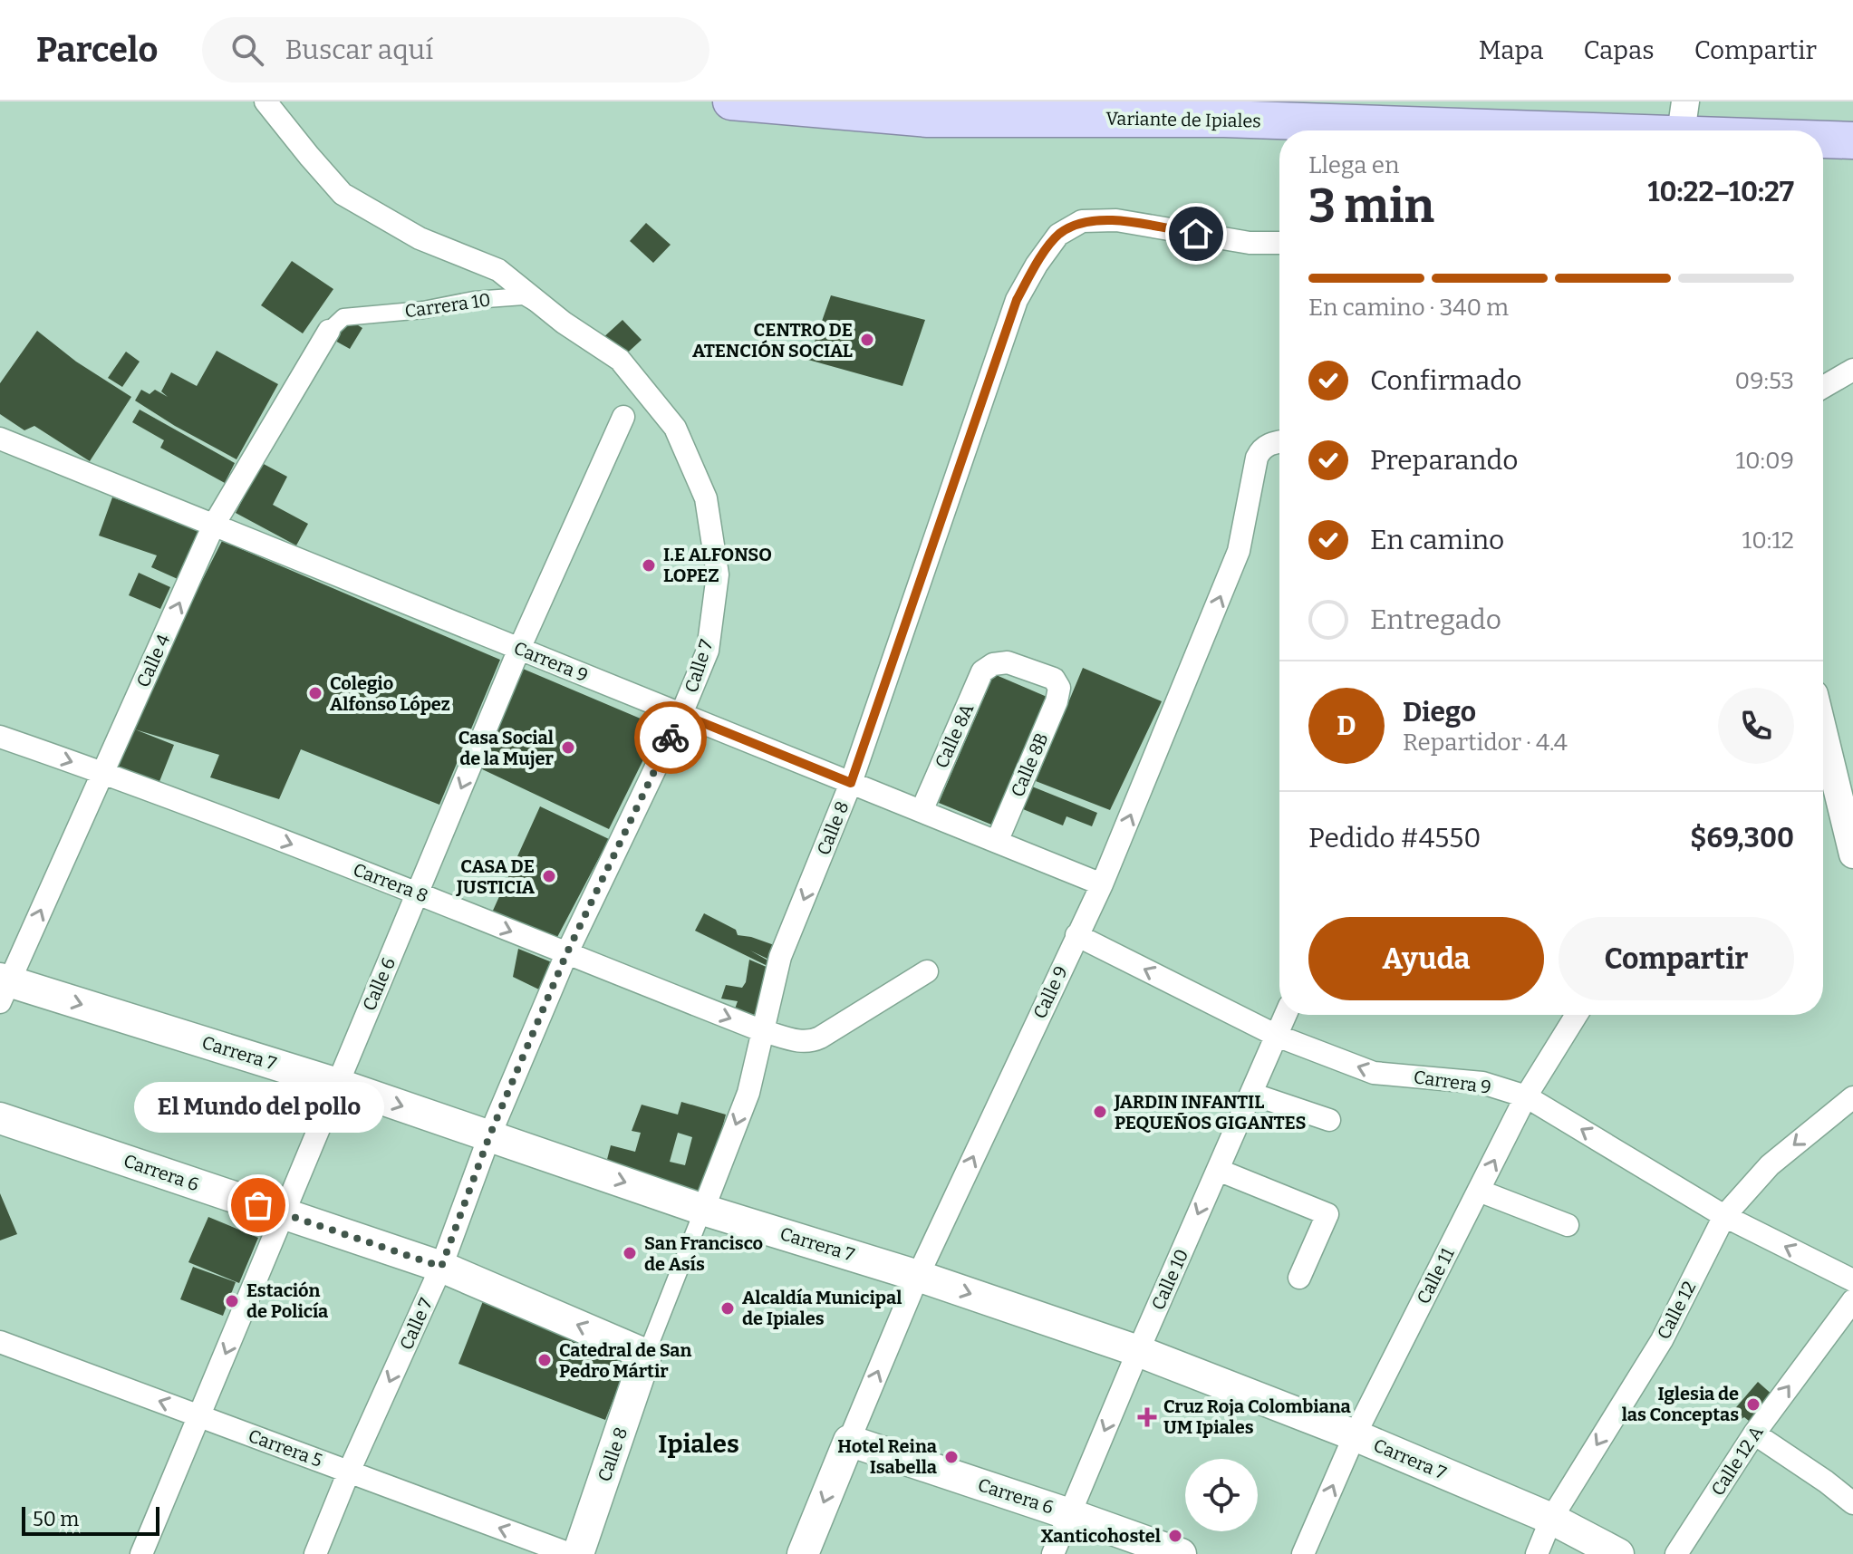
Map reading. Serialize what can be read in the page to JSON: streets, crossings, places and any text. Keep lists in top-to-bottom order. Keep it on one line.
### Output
{"streets":{"highway":["Variante de Ipiales"],"main road":["Calle 8","Calle 9","Carrera 7","Carrera 6"],"street":["Carrera 10","Calle 4","Carrera 9","Calle 7","Calle 8A","Calle 8B","Carrera 8","Calle 6","Calle 11","Calle 10","Calle 12","Carrera 5","Calle 12 A"]},"crossings":[["Carrera 10","Calle 4"],["Carrera 10","Calle 7"],["Calle 4","Carrera 9"],["Calle 4","Carrera 8"],["Calle 4","Carrera 7"],["Carrera 9","Calle 7"],["Carrera 9","Calle 8A"],["Carrera 9","Calle 8B"],["Carrera 9","Calle 8"],["Carrera 9","Calle 6"],["Carrera 9","Calle 9"],["Carrera 9","Calle 11"],["Carrera 9","Calle 10"],["Carrera 9","Calle 12"],["Calle 7","Carrera 8"],["Calle 7","Carrera 7"],["Calle 7","Carrera 6"],["Calle 7","Carrera 5"],["Calle 8A","Calle 8B"],["Calle 8","Carrera 8"],["Calle 8","Carrera 7"],["Calle 8","Carrera 6"],["Carrera 8","Calle 6"],["Calle 6","Carrera 7"],["Calle 6","Carrera 6"],["Calle 6","Carrera 5"],["Calle 9","Carrera 7"],["Calle 9","Carrera 6"],["Carrera 7","Calle 11"],["Carrera 7","Calle 10"],["Carrera 7","Calle 12"],["Carrera 6","Calle 10"]],"one_way":["Calle 4","Carrera 9","Carrera 8","Calle 6","Carrera 7","Calle 11","Calle 10","Calle 12","Carrera 5","Calle 12 A"],"districts":["Ipiales"],"places":{"other":["CENTRO DE ATENCIÓN SOCIAL","I.E ALFONSO LOPEZ","Colegio Alfonso López","Casa Social de la Mujer","CASA DE JUSTICIA","JARDIN INFANTIL PEQUEÑOS GIGANTES","El Mundo del pollo","San Francisco de Asís","Estación de Policía","Alcaldía Municipal de Ipiales","Catedral de San Pedro Mártir","Iglesia de las Conceptas","Hotel Reina Isabella","Xanticohostel"],"health":["Cruz Roja Colombiana UM Ipiales"]},"scale_bar":"50 m","page":{"header":"Parcelo","search":"Buscar aquí","nav":["Mapa","Capas","Compartir"],"heading":["3 min","Llega en","10:22–10:27"],"panel":["Diego","Repartidor · 4.4","Pedido #4550","$69,300"],"bar":"En camino · 340 m","list":[["Confirmado","09:53"],["Preparando","10:09"],["En camino","10:12"],"Entregado"],"round":"D","buttons":["Ayuda","Compartir"],"bubble":"El Mundo del pollo","scale":"50 m"}}
